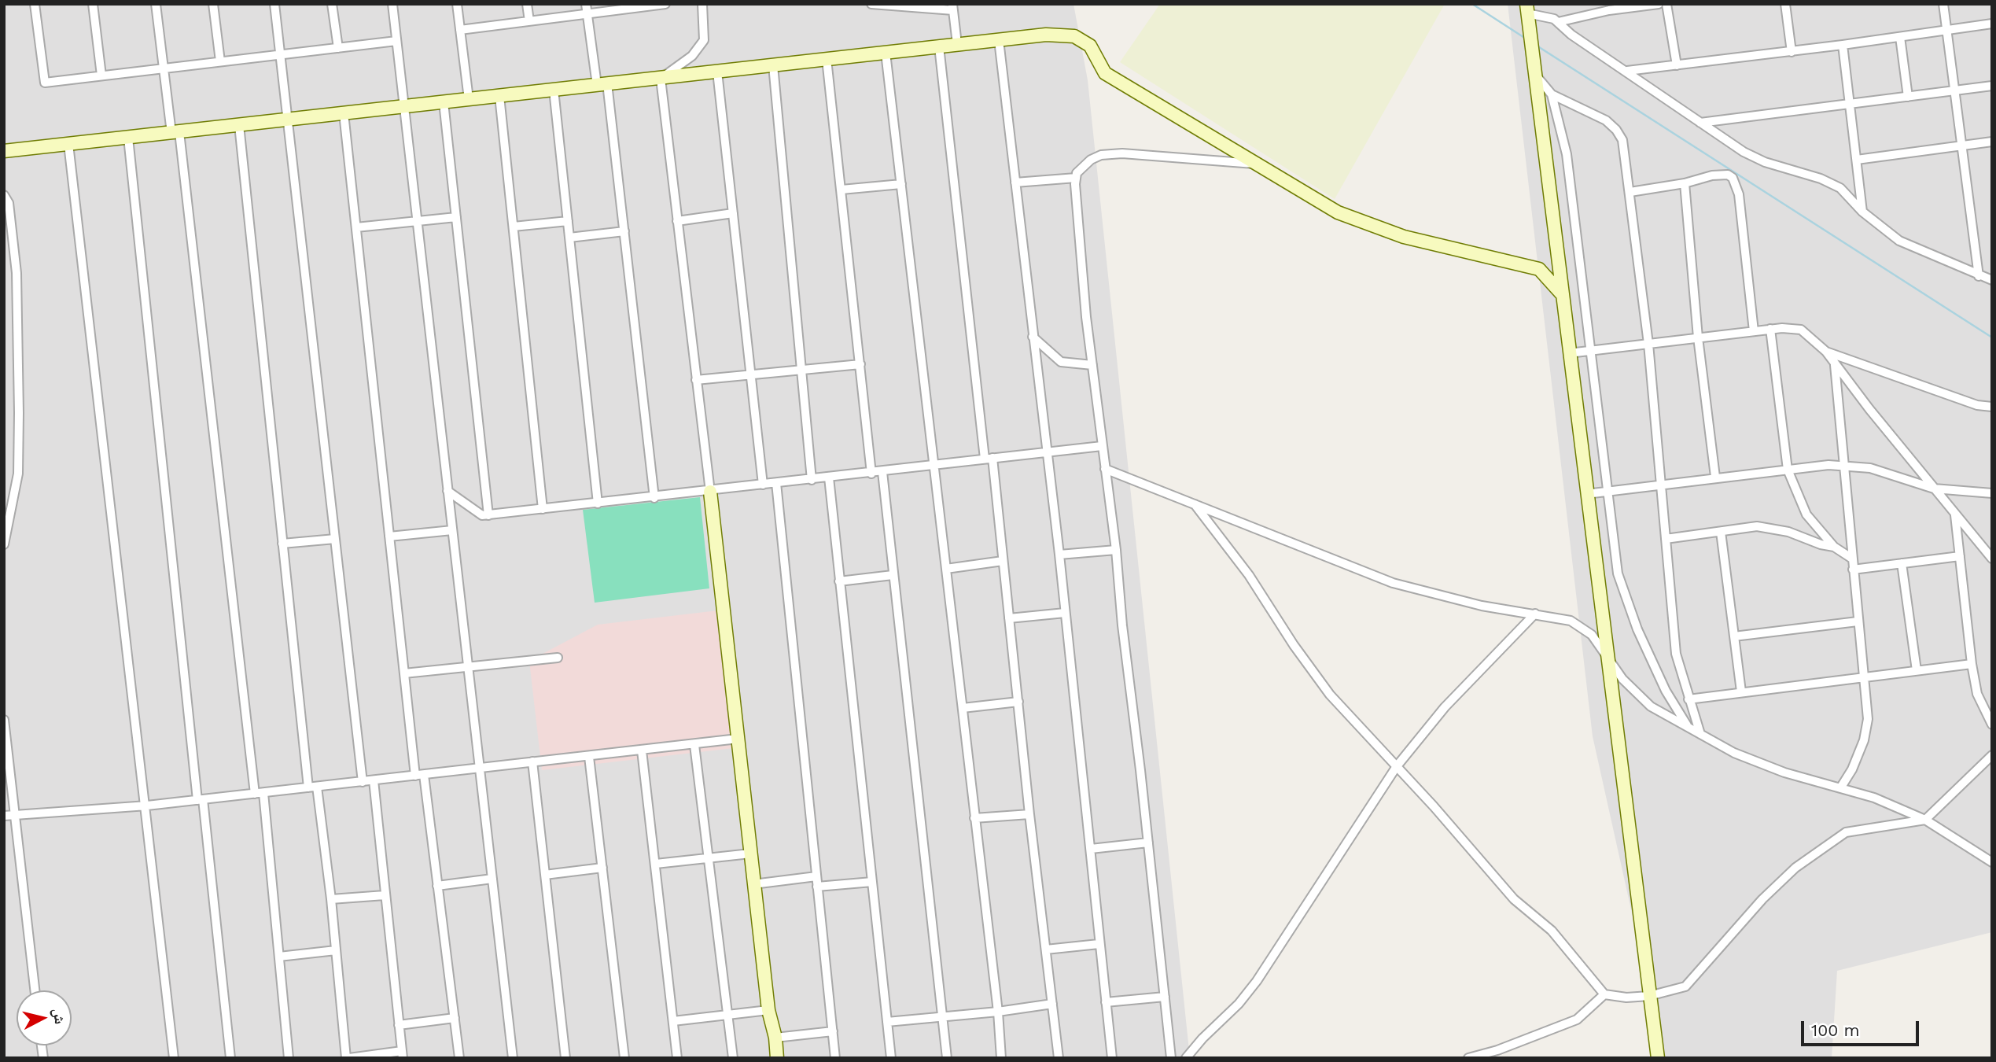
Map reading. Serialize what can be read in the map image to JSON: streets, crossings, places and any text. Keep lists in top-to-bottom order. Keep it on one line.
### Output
{"scale_bar":"100 m","north":"right"}
